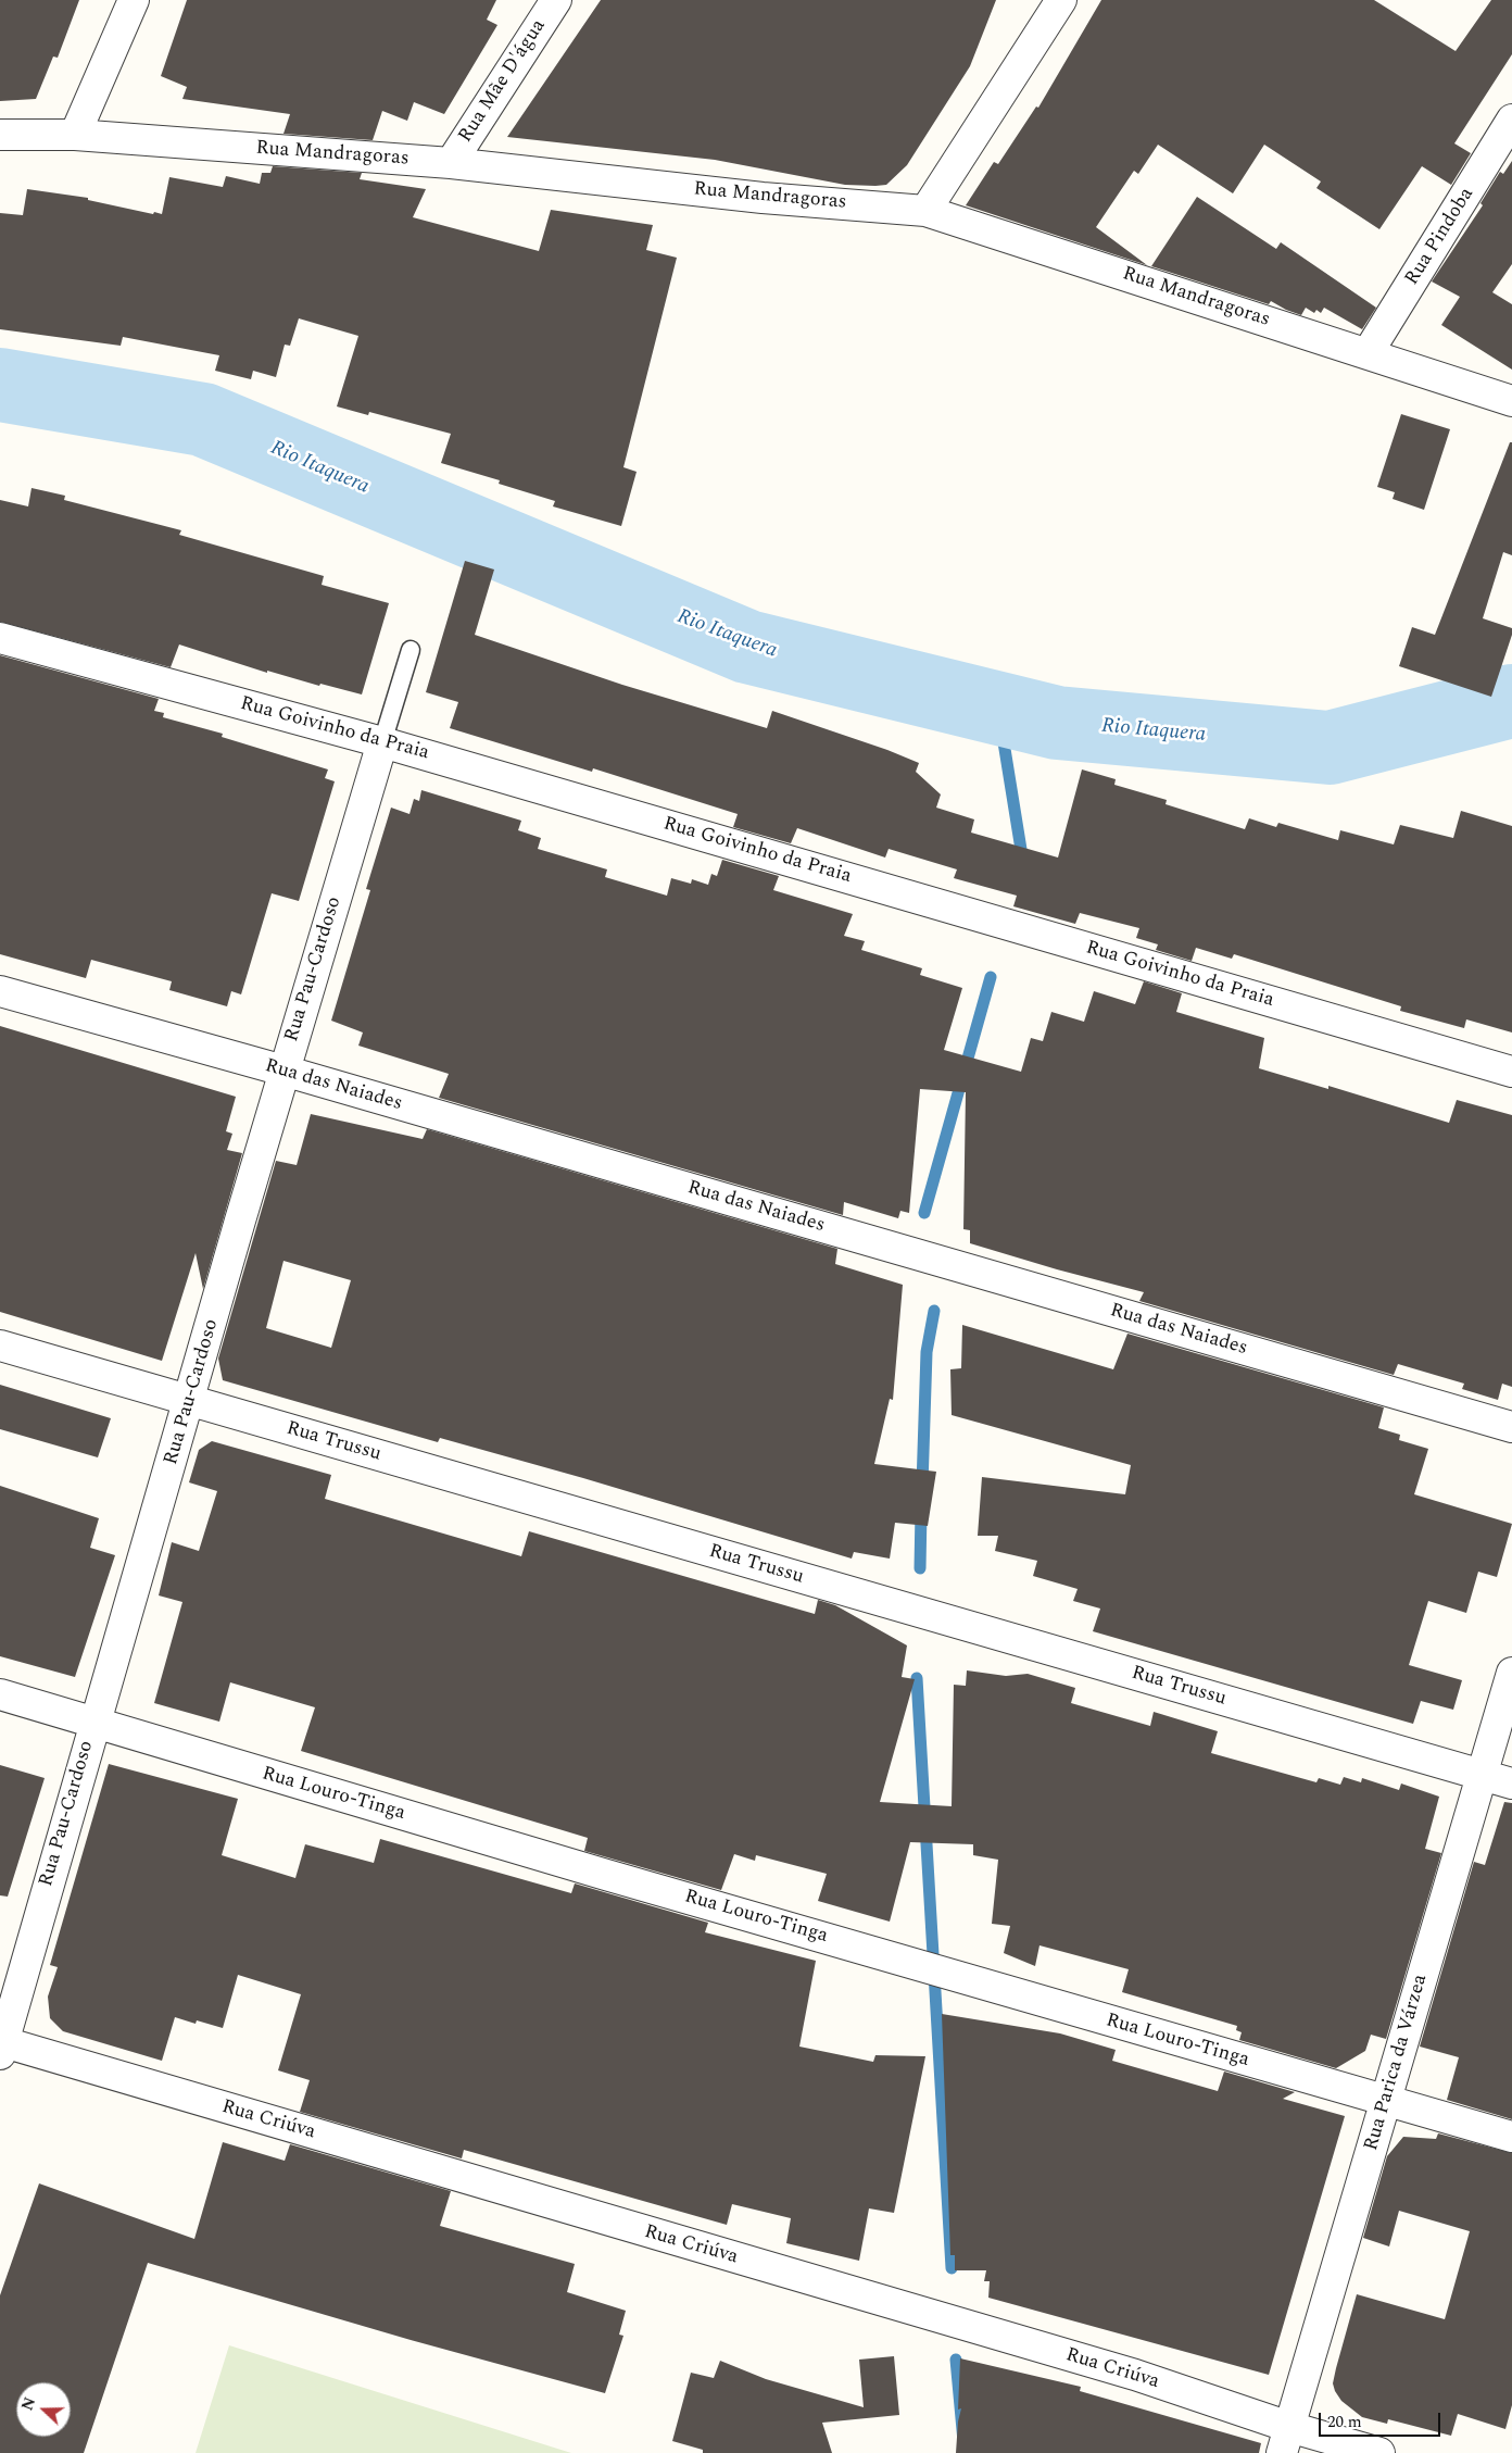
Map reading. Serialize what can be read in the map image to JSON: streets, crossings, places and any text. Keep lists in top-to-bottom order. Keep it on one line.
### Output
{"streets":{"street":["Rua Mãe D'água","Rua Mandragoras","Rua Pindoba","Rua Goivinho da Praia","Rua Pau-Cardoso","Rua das Naiades","Rua Trussu","Rua Louro-Tinga","Rua Parica da Várzea","Rua Criúva"]},"crossings":[["Rua Mãe D'água","Rua Mandragoras"],["Rua Mandragoras","Rua Pindoba"],["Rua Goivinho da Praia","Rua Pau-Cardoso"],["Rua Pau-Cardoso","Rua das Naiades"],["Rua Pau-Cardoso","Rua Trussu"],["Rua Pau-Cardoso","Rua Louro-Tinga"],["Rua Pau-Cardoso","Rua Criúva"],["Rua Trussu","Rua Parica da Várzea"],["Rua Louro-Tinga","Rua Parica da Várzea"],["Rua Parica da Várzea","Rua Criúva"]],"water":["Rio Itaquera"],"scale_bar":"20 m","north":"left"}
